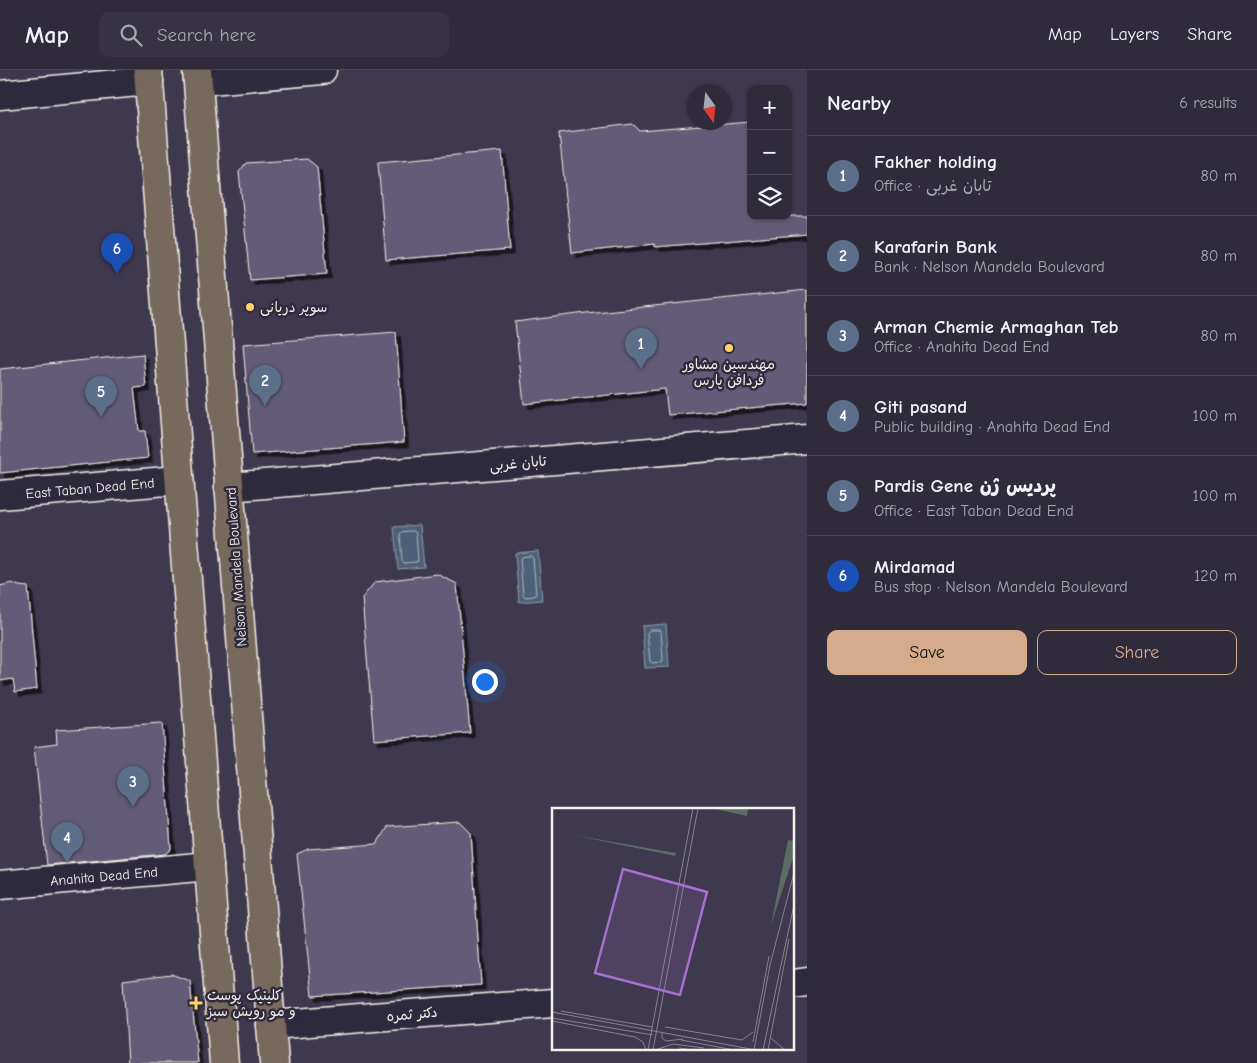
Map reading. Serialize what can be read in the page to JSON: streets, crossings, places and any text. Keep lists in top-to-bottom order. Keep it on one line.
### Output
{"streets":{"main road":["Nelson Mandela Boulevard"],"street":["تابان غربی","East Taban Dead End","Anahita Dead End","دکتر ثمره"]},"crossings":[["تابان غربی","Nelson Mandela Boulevard"],["Nelson Mandela Boulevard","دکتر ثمره"]],"places":{"other":["سوپر دریانی","مهندسین مشاور فردافن پارس"],"health":["کلینیک پوست و مو رویش سبز"]},"north":"bottom","page":{"header":"Map","search":"Search here","nav":["Map","Layers","Share"],"heading":["Nearby","6 results"],"map_buttons":["+","−"],"list":[{"mark":"1","name":"Fakher holding","note":"Office · تابان غربی","value":"80 m"},{"mark":"2","name":"Karafarin Bank","note":"Bank · Nelson Mandela Boulevard","value":"80 m"},{"mark":"3","name":"Arman Chemie Armaghan Teb","note":"Office · Anahita Dead End","value":"80 m"},{"mark":"4","name":"Giti pasand","note":"Public building · Anahita Dead End","value":"100 m"},{"mark":"5","name":"Pardis Gene پردیس ژن","note":"Office · East Taban Dead End","value":"100 m"},{"mark":"6","name":"Mirdamad","note":"Bus stop · Nelson Mandela Boulevard","value":"120 m"}],"pins":["6","1","2","5","3","4"],"buttons":["Save","Share"]}}
